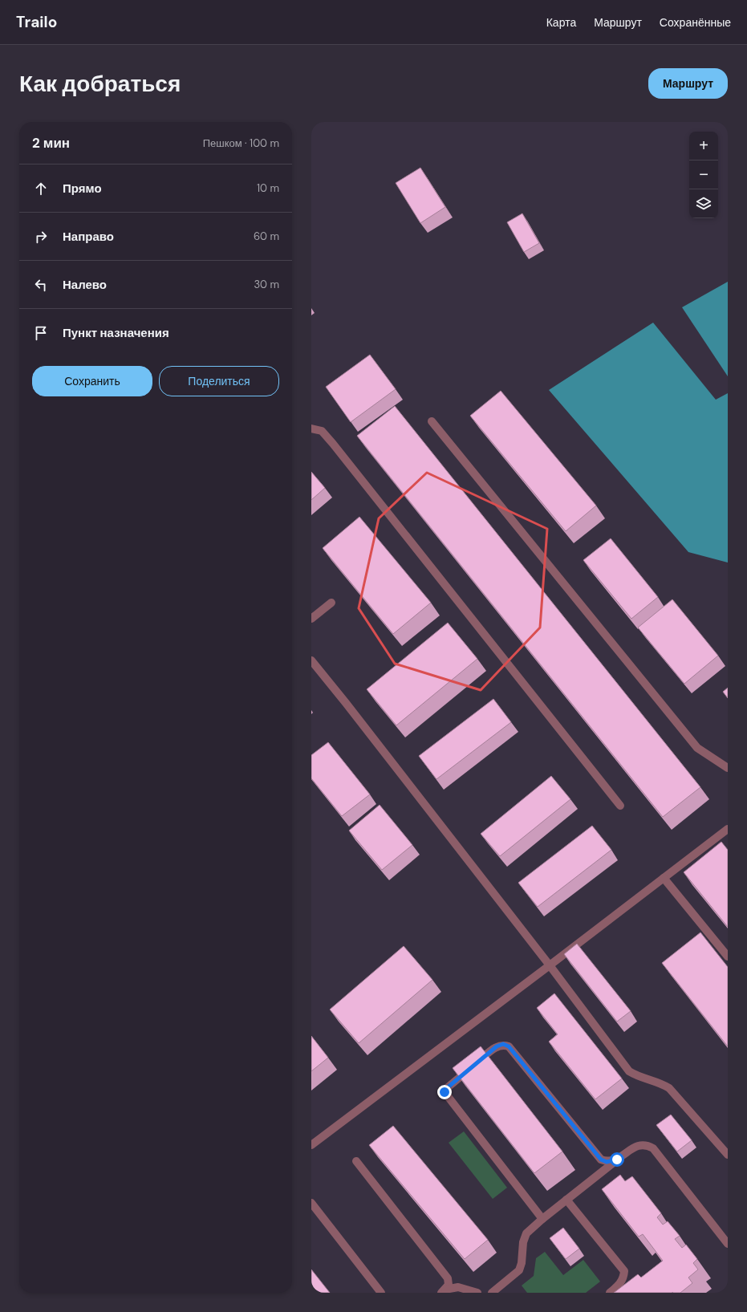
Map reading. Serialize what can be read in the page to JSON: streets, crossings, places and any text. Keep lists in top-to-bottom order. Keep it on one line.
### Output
{"page":{"header":"Trailo","nav":["Карта","Маршрут","Сохранённые"],"buttons":["Маршрут",["Сохранить","Поделиться"]],"title":"Как добраться","heading":["2 мин","Пешком · 100 m"],"map_buttons":["+","−"],"list":[["Прямо","10 m"],["Направо","60 m"],["Налево","30 m"],"Пункт назначения"]}}
